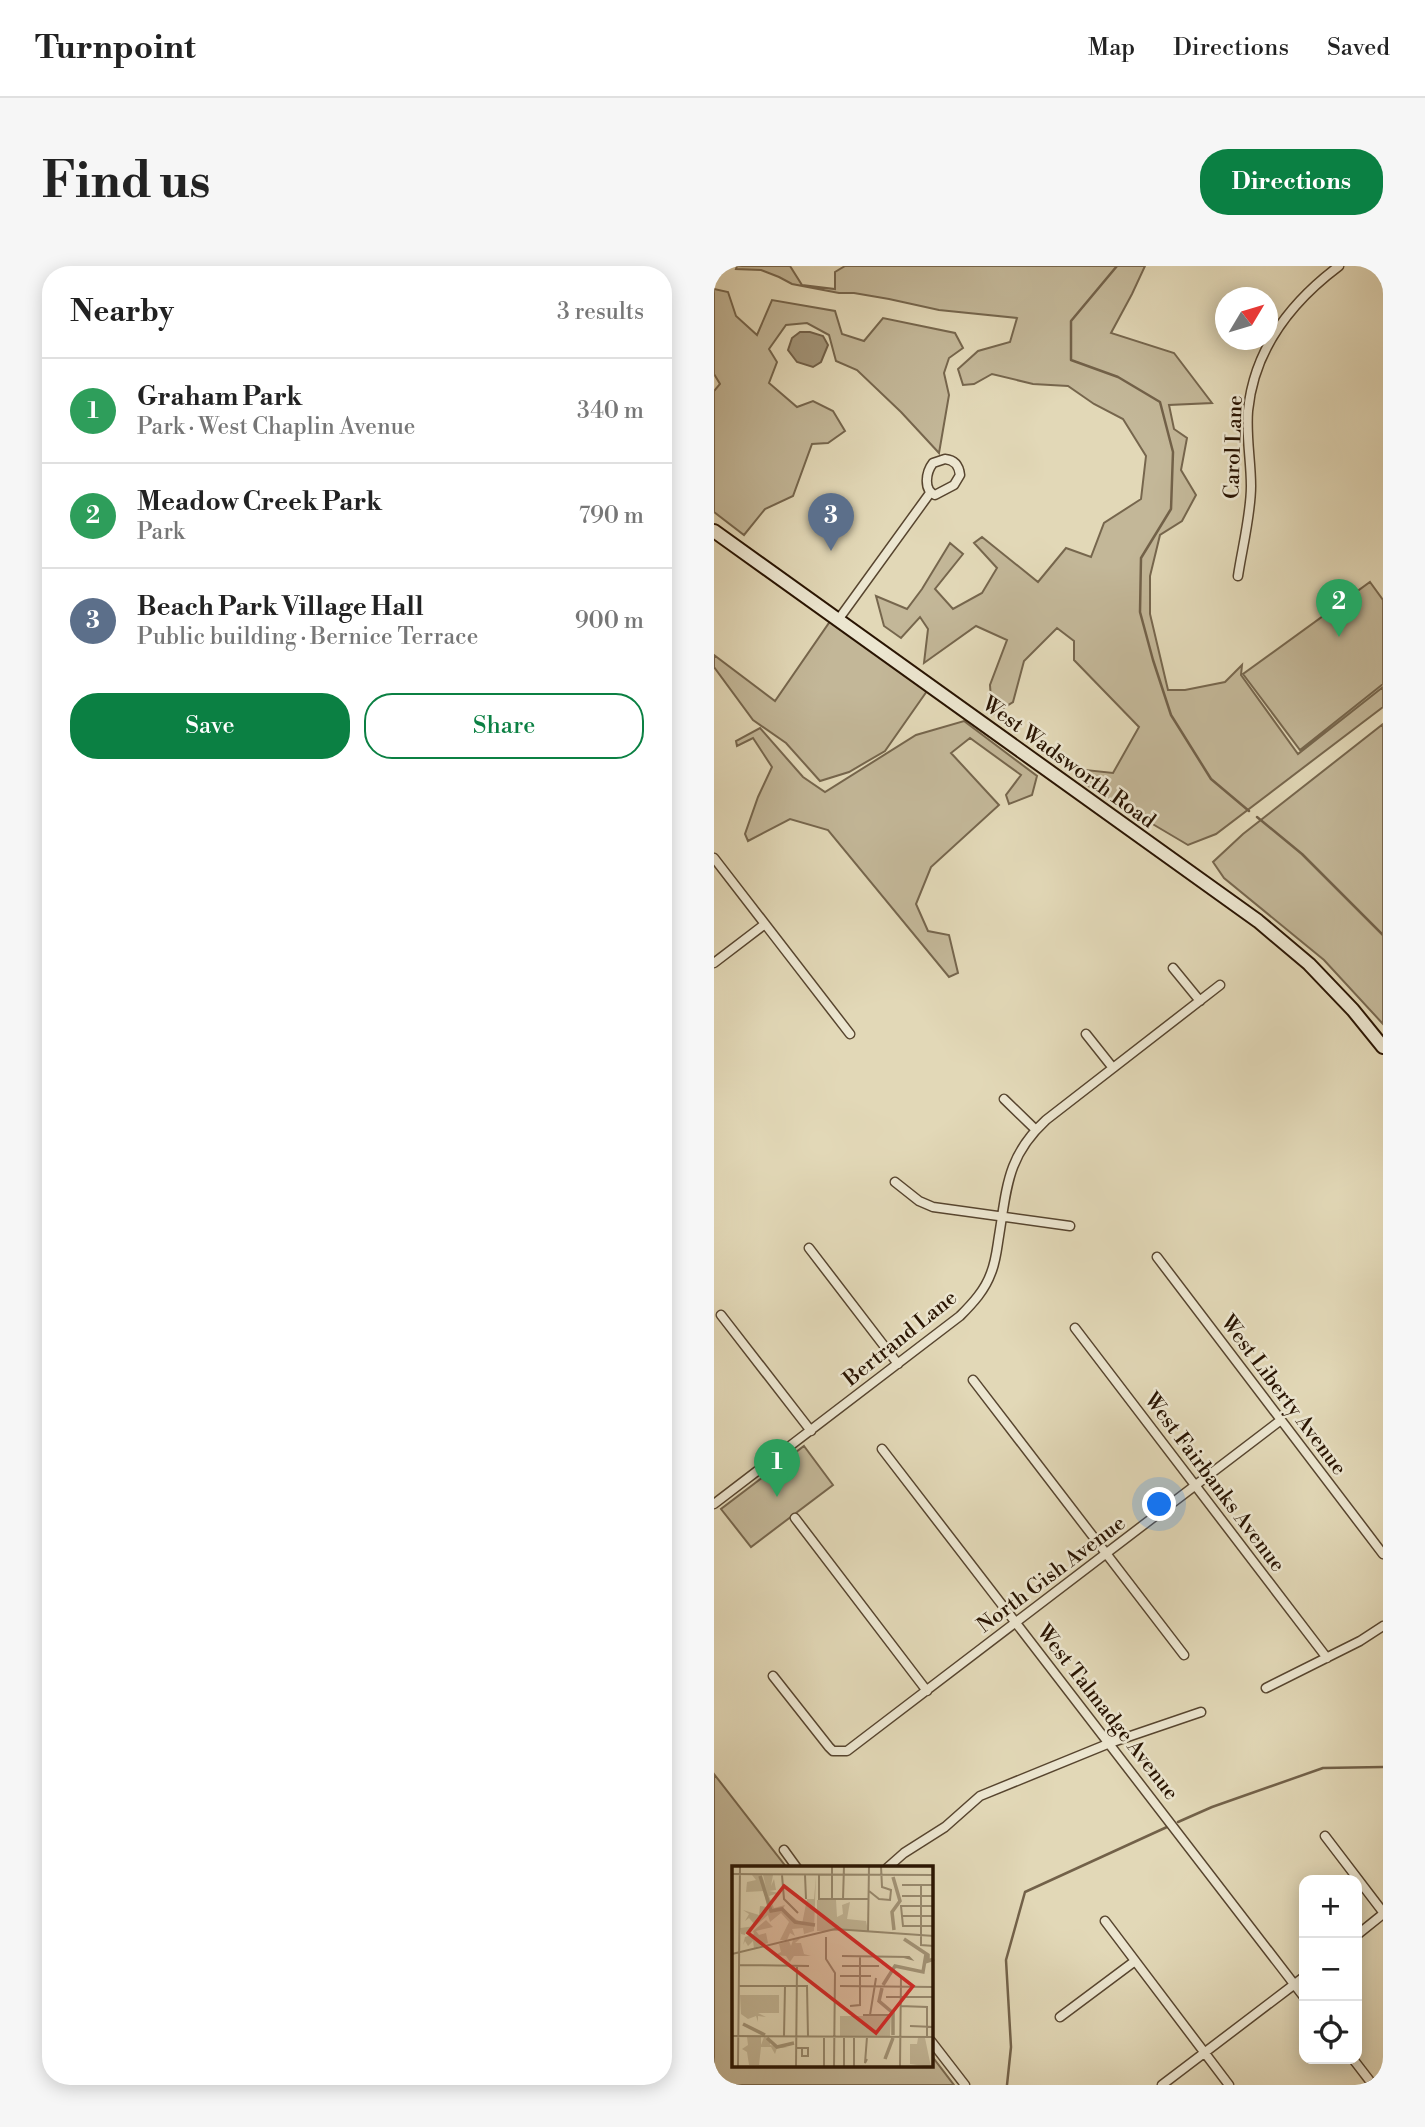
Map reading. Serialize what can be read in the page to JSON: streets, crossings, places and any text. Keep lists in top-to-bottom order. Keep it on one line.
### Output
{"streets":{"main road":["West Wadsworth Road"],"street":["Carol Lane","Bertrand Lane","West Liberty Avenue","West Fairbanks Avenue","North Gish Avenue","West Talmadge Avenue"]},"crossings":[["West Liberty Avenue","North Gish Avenue"],["West Fairbanks Avenue","North Gish Avenue"],["North Gish Avenue","West Talmadge Avenue"]],"north":"top right","page":{"header":"Turnpoint","nav":["Map","Directions","Saved"],"buttons":["Directions",["Save","Share"]],"title":"Find us","heading":["Nearby","3 results"],"list":[{"mark":"1","name":"Graham Park","note":"Park · West Chaplin Avenue","value":"340 m"},{"mark":"2","name":"Meadow Creek Park","note":"Park","value":"790 m"},{"mark":"3","name":"Beach Park Village Hall","note":"Public building · Bernice Terrace","value":"900 m"}],"pins":["3","2","1"],"map_buttons":["+","−"]}}
